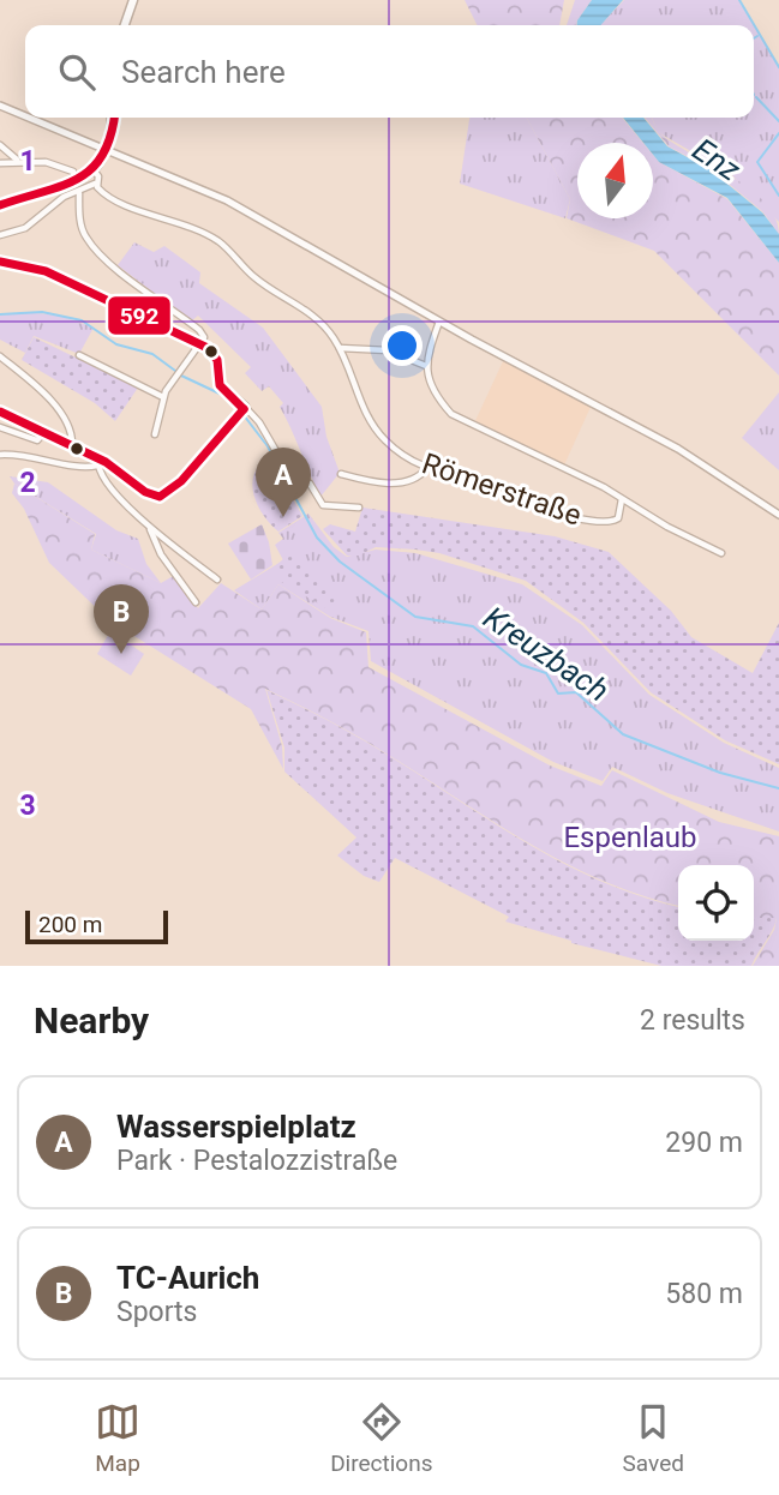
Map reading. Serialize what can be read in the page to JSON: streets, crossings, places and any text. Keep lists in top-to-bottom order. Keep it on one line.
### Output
{"streets":{"street":["Römerstraße"]},"water":["Enz","Kreuzbach"],"parks":["Espenlaub"],"lines":["transit line 592"],"scale_bar":"200 m","north":"top","page":{"search":"Search here","pins":["A","B"],"scale":"200 m","heading":["Nearby","2 results"],"list":[{"mark":"A","name":"Wasserspielplatz","note":"Park · Pestalozzistraße","value":"290 m"},{"mark":"B","name":"TC-Aurich","note":"Sports","value":"580 m"}],"nav":["Map","Directions","Saved"]},"grid":{"rows":["1","2","3"]}}
